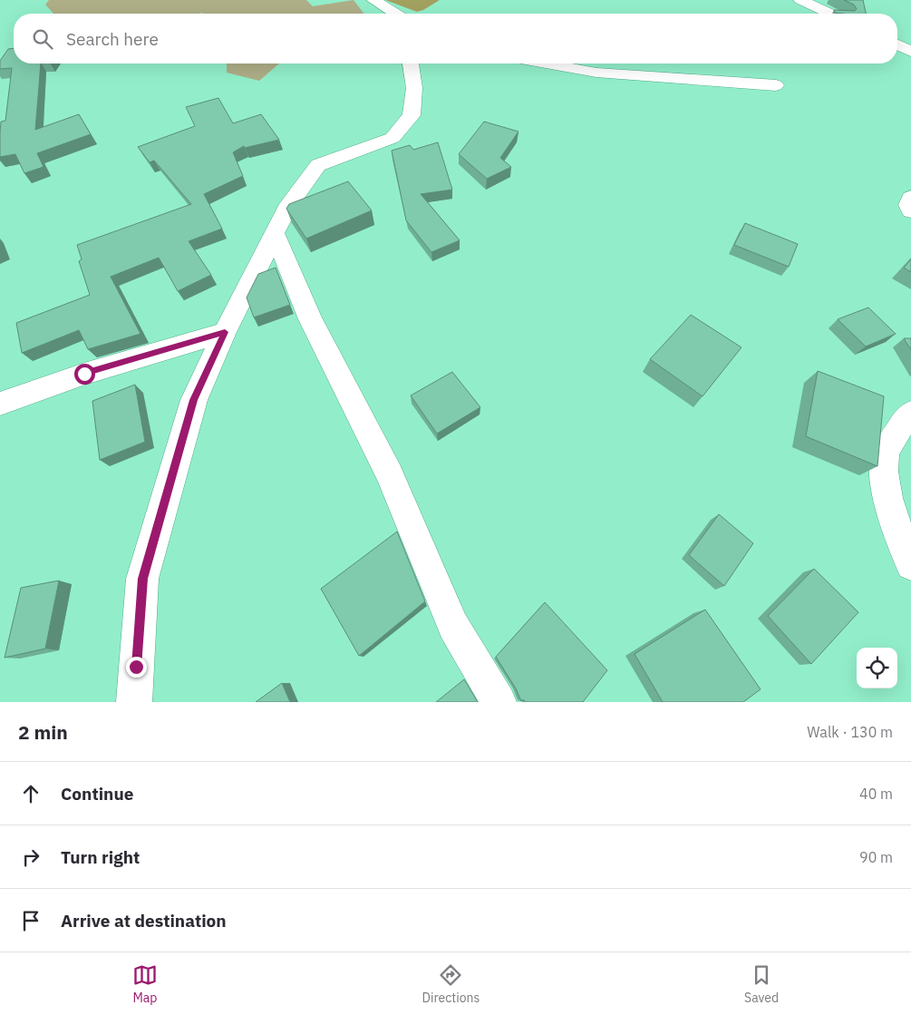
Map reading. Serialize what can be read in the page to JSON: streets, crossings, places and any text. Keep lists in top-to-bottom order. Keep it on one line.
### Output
{"page":{"search":"Search here","heading":["2 min","Walk · 130 m"],"list":[["Continue","40 m"],["Turn right","90 m"],"Arrive at destination"],"nav":["Map","Directions","Saved"]}}
